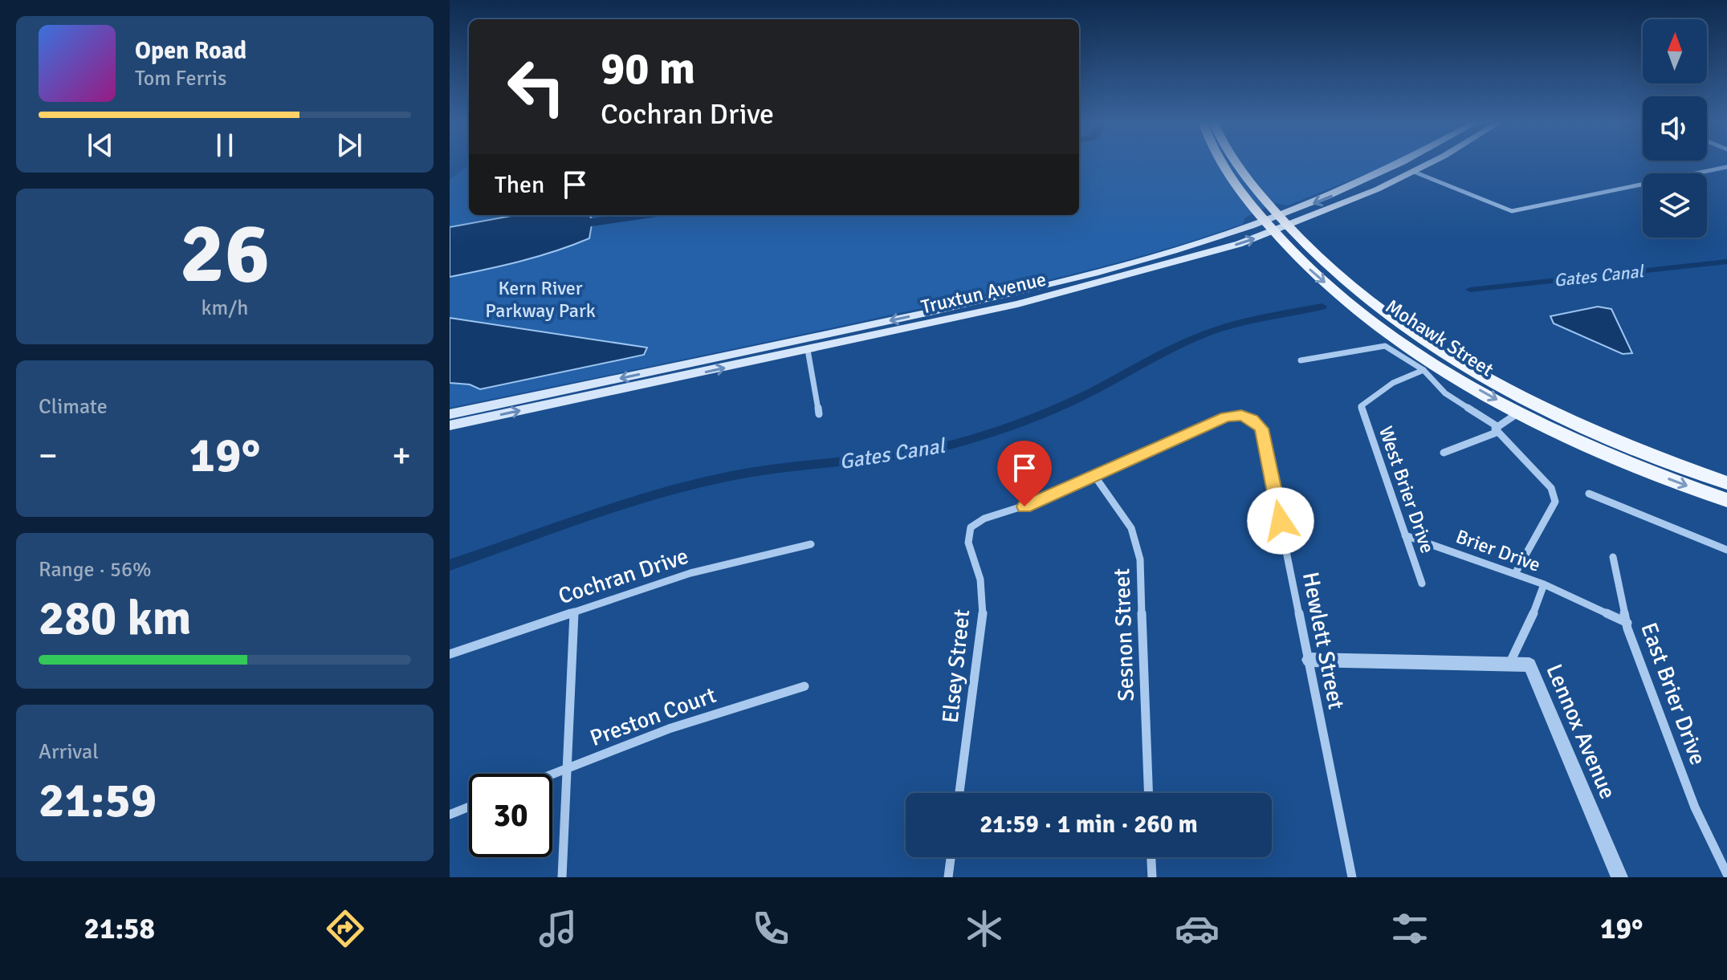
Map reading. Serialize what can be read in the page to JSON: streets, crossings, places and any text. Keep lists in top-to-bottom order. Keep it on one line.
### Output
{"streets":{"main road":["Truxtun Avenue","Mohawk Street"],"street":["West Brier Drive","Brier Drive","Cochran Drive","Sesnon Street","Hewlett Street","Elsey Street","East Brier Drive","Preston Court","Lennox Avenue"]},"crossings":[["Truxtun Avenue","Mohawk Street"],["West Brier Drive","Brier Drive"],["Brier Drive","East Brier Drive"],["Brier Drive","Lennox Avenue"],["Sesnon Street","Hewlett Street"],["Sesnon Street","Elsey Street"],["Hewlett Street","Elsey Street"],["Hewlett Street","Lennox Avenue"]],"water":["Gates Canal"],"parks":["Kern River Parkway Park"],"north":"top","page":{"turn":["90 m","Cochran Drive"],"song":["Open Road","Tom Ferris"],"then":"Then","tile":[["26","km/h"],"Climate",["Range · 56%","280 km"],["Arrival","21:59"]],"heat":["−","19°","+"],"limit":"30","trip":"21:59 · 1 min · 260 m","tabs":["21:58","19°"]}}
